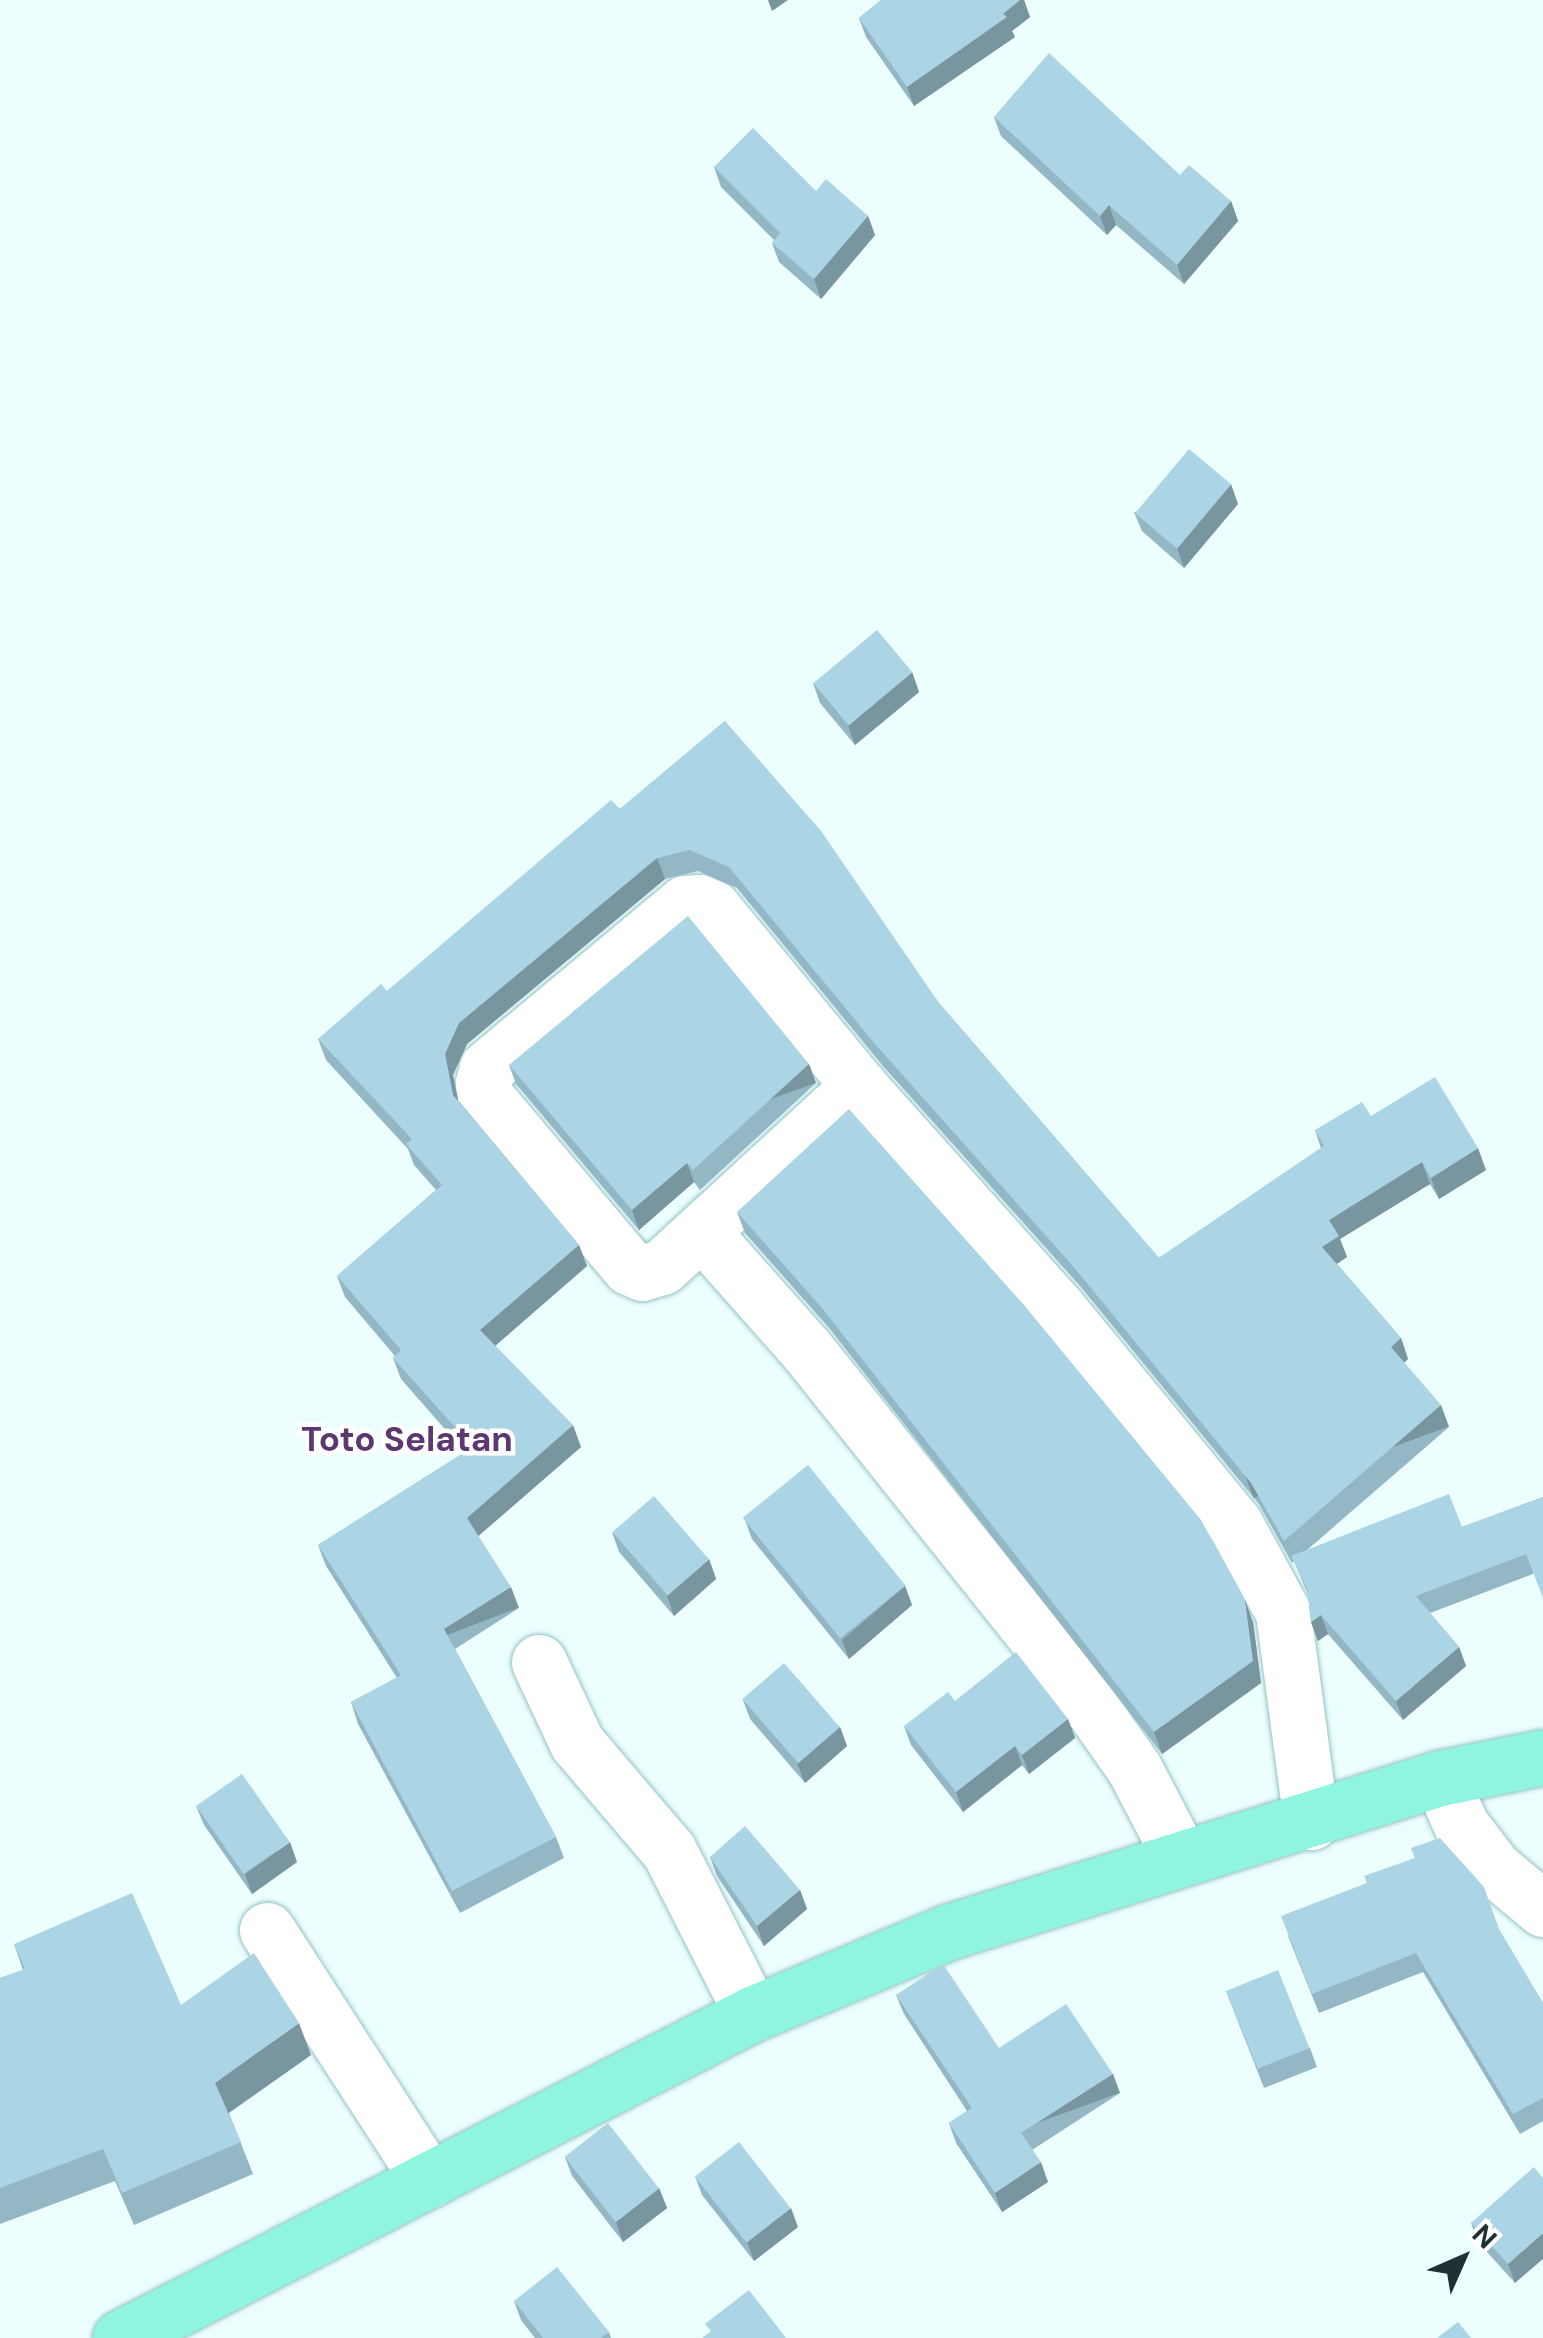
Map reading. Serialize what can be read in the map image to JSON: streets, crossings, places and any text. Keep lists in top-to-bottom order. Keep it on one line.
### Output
{"districts":["Toto Selatan"],"north":"top right"}
